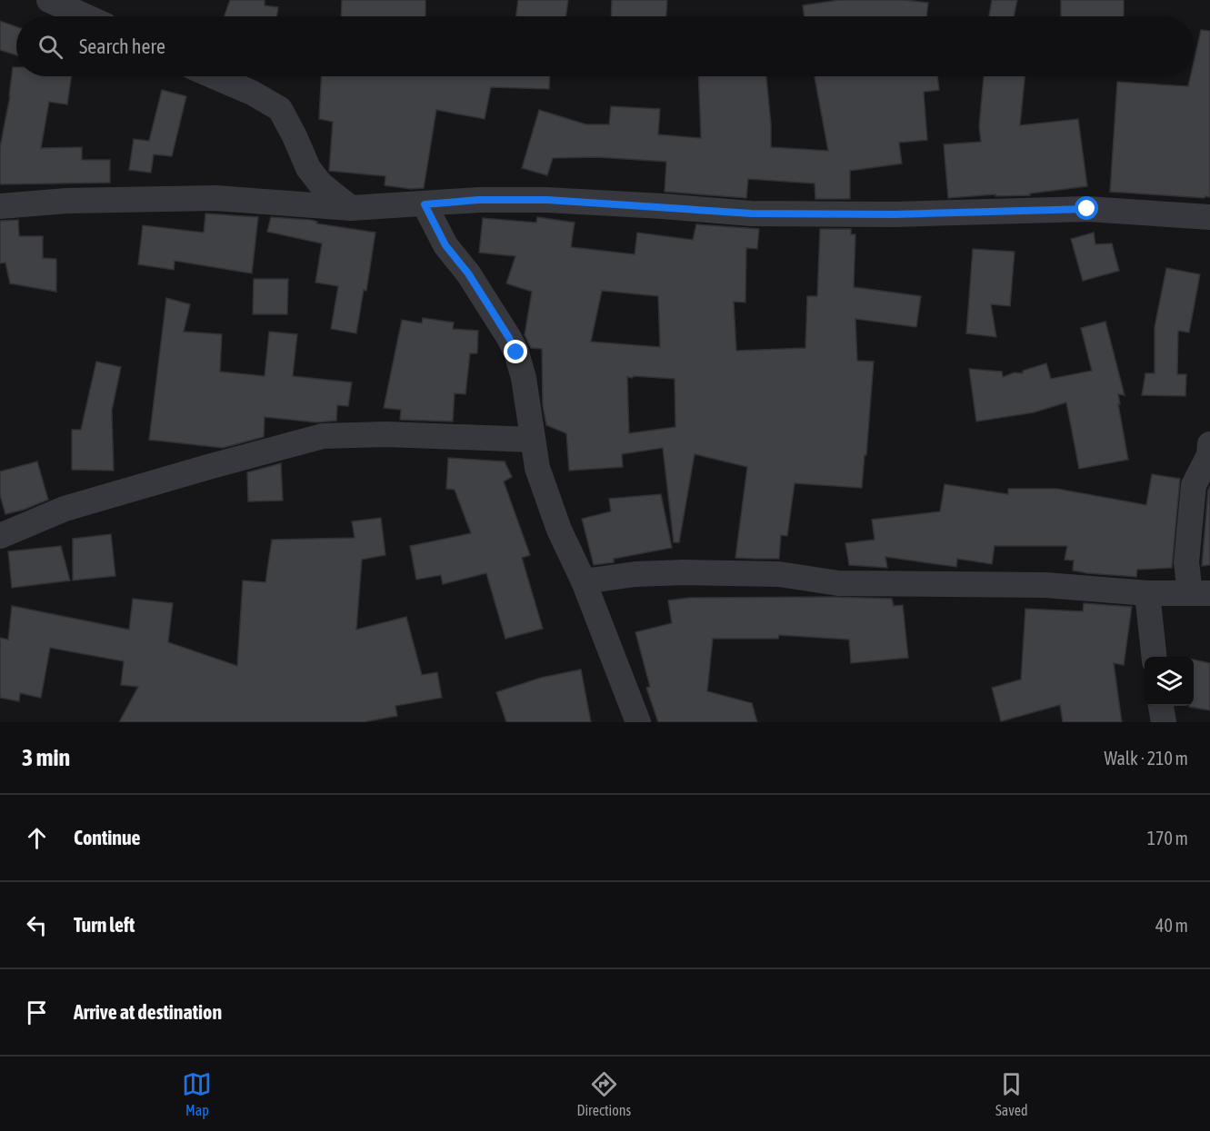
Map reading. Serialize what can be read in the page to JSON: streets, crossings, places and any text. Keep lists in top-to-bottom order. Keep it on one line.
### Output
{"page":{"search":"Search here","heading":["3 min","Walk · 210 m"],"list":[["Continue","170 m"],["Turn left","40 m"],"Arrive at destination"],"nav":["Map","Directions","Saved"]}}
